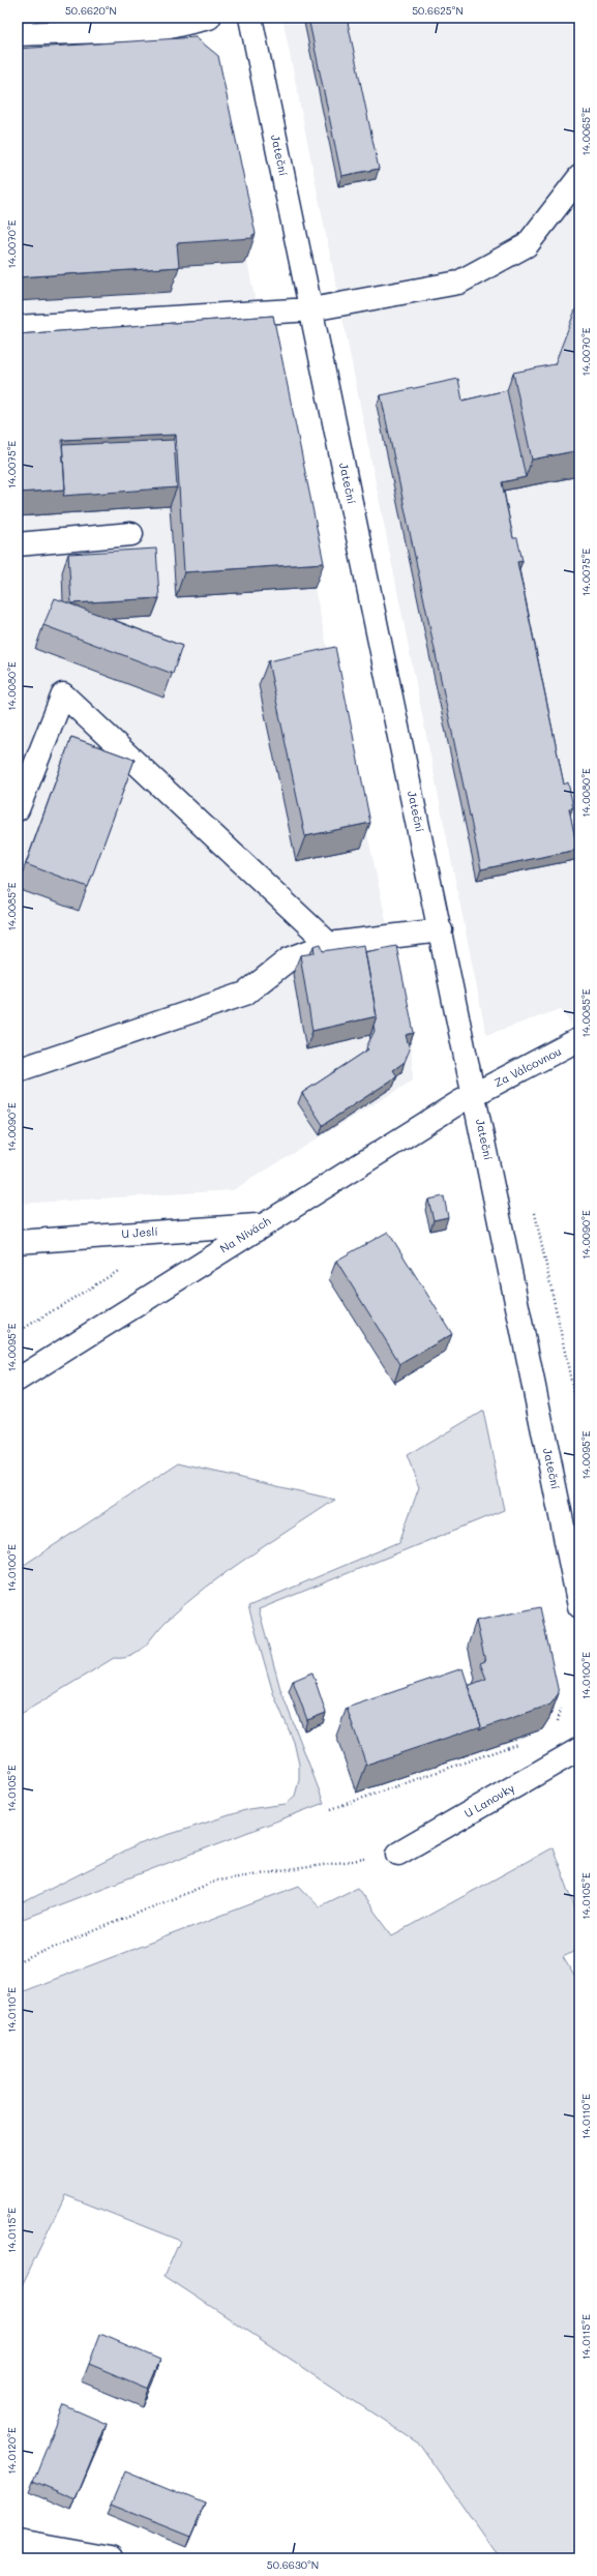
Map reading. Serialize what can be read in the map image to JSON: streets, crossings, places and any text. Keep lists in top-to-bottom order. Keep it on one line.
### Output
{"streets":{"street":["Jateční","Za Válcovnou","U Jeslí","Na Nivách","U Lanovky"]},"crossings":[["Jateční","Za Válcovnou"],["Jateční","Na Nivách"],["Za Válcovnou","Na Nivách"],["U Jeslí","Na Nivách"]],"coordinates":["50.6620°N","50.6625°N","14.0065°E","14.0070°E","14.0075°E","14.0080°E","14.0085°E","14.0090°E","14.0095°E","14.0100°E","14.0105°E","14.0110°E","14.0115°E","14.0120°E","50.6630°N"]}
